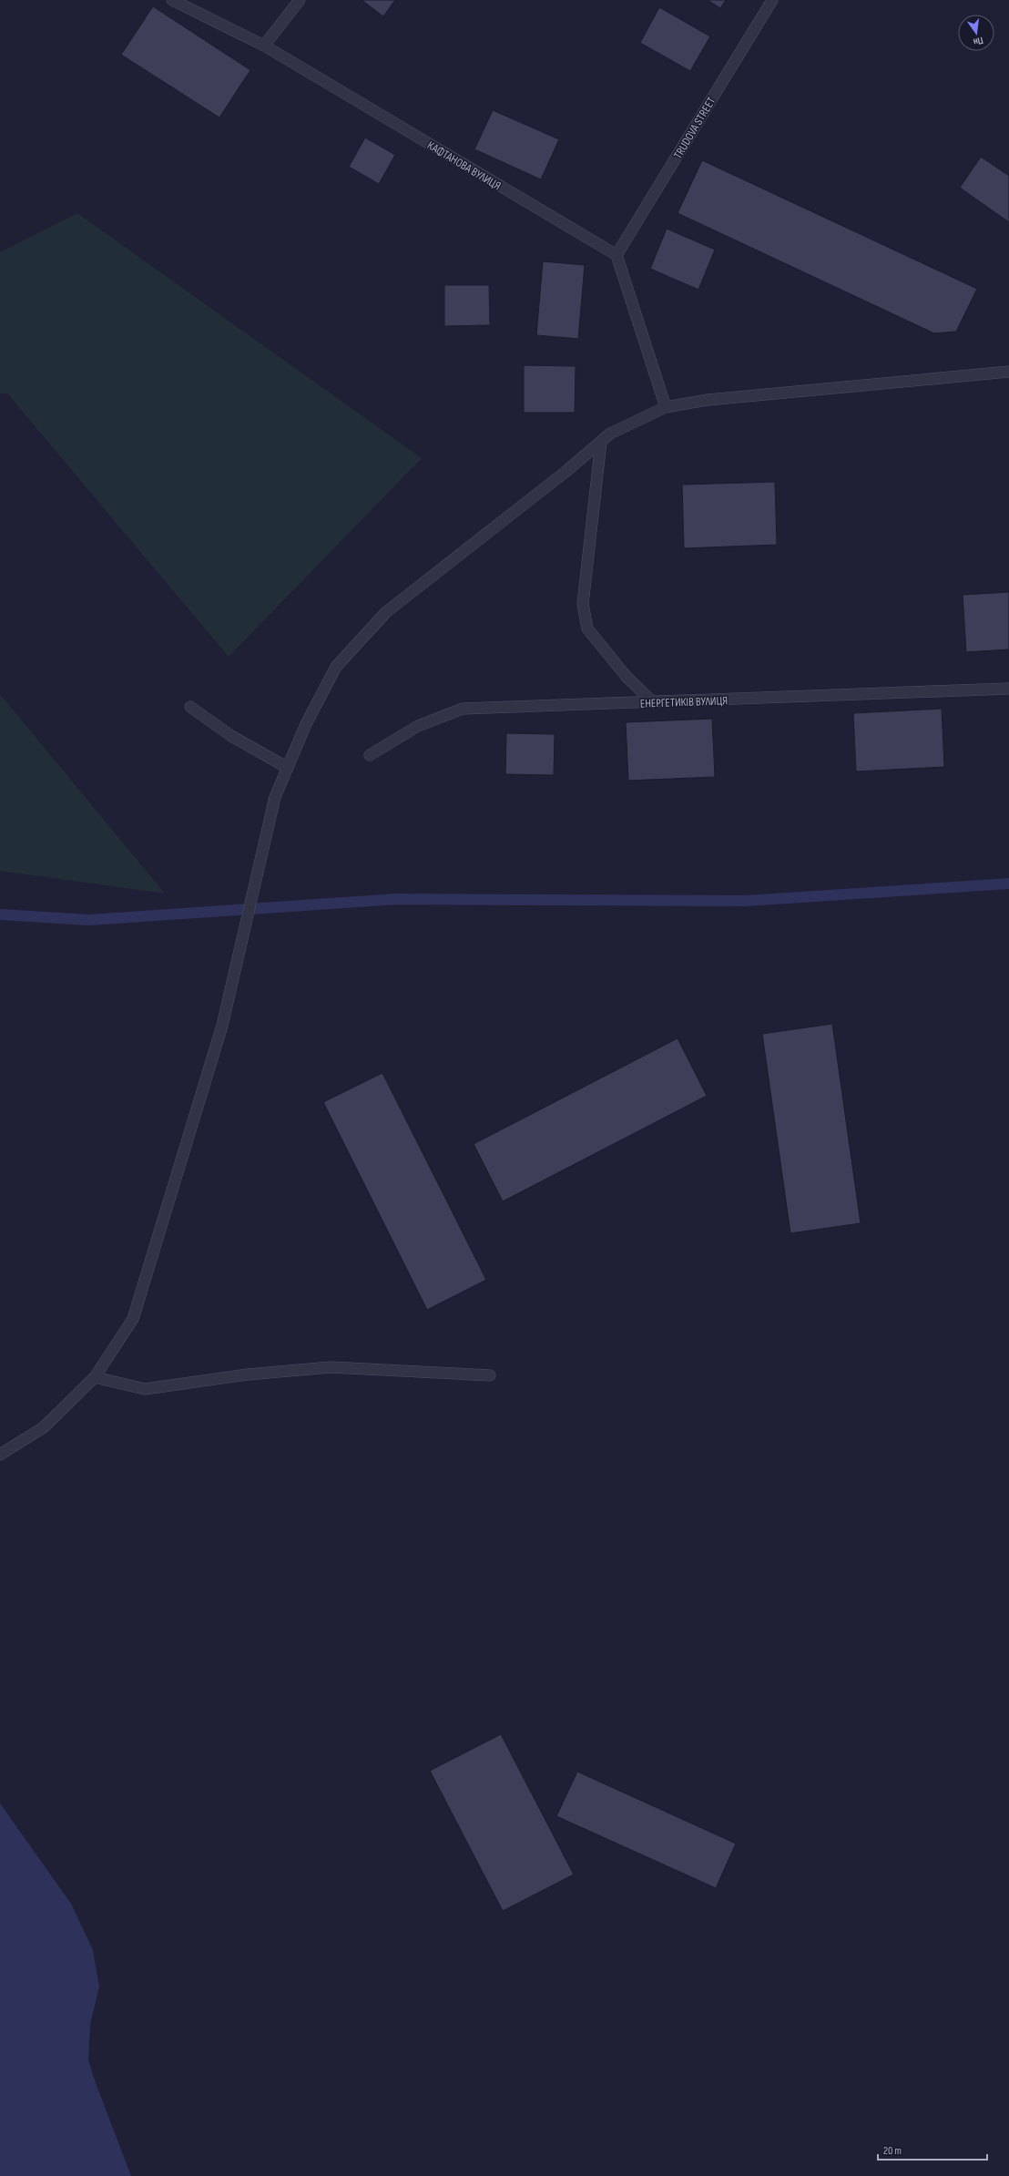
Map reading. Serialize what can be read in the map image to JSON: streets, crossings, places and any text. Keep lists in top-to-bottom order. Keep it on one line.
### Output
{"streets":{"street":["TRUDOVA STREET","КАФТАНОВА ВУЛИЦЯ","ЕНЕРГЕТИКІВ ВУЛИЦЯ"]},"crossings":[["TRUDOVA STREET","КАФТАНОВА ВУЛИЦЯ"]],"scale_bar":"20 m","north":"bottom"}
